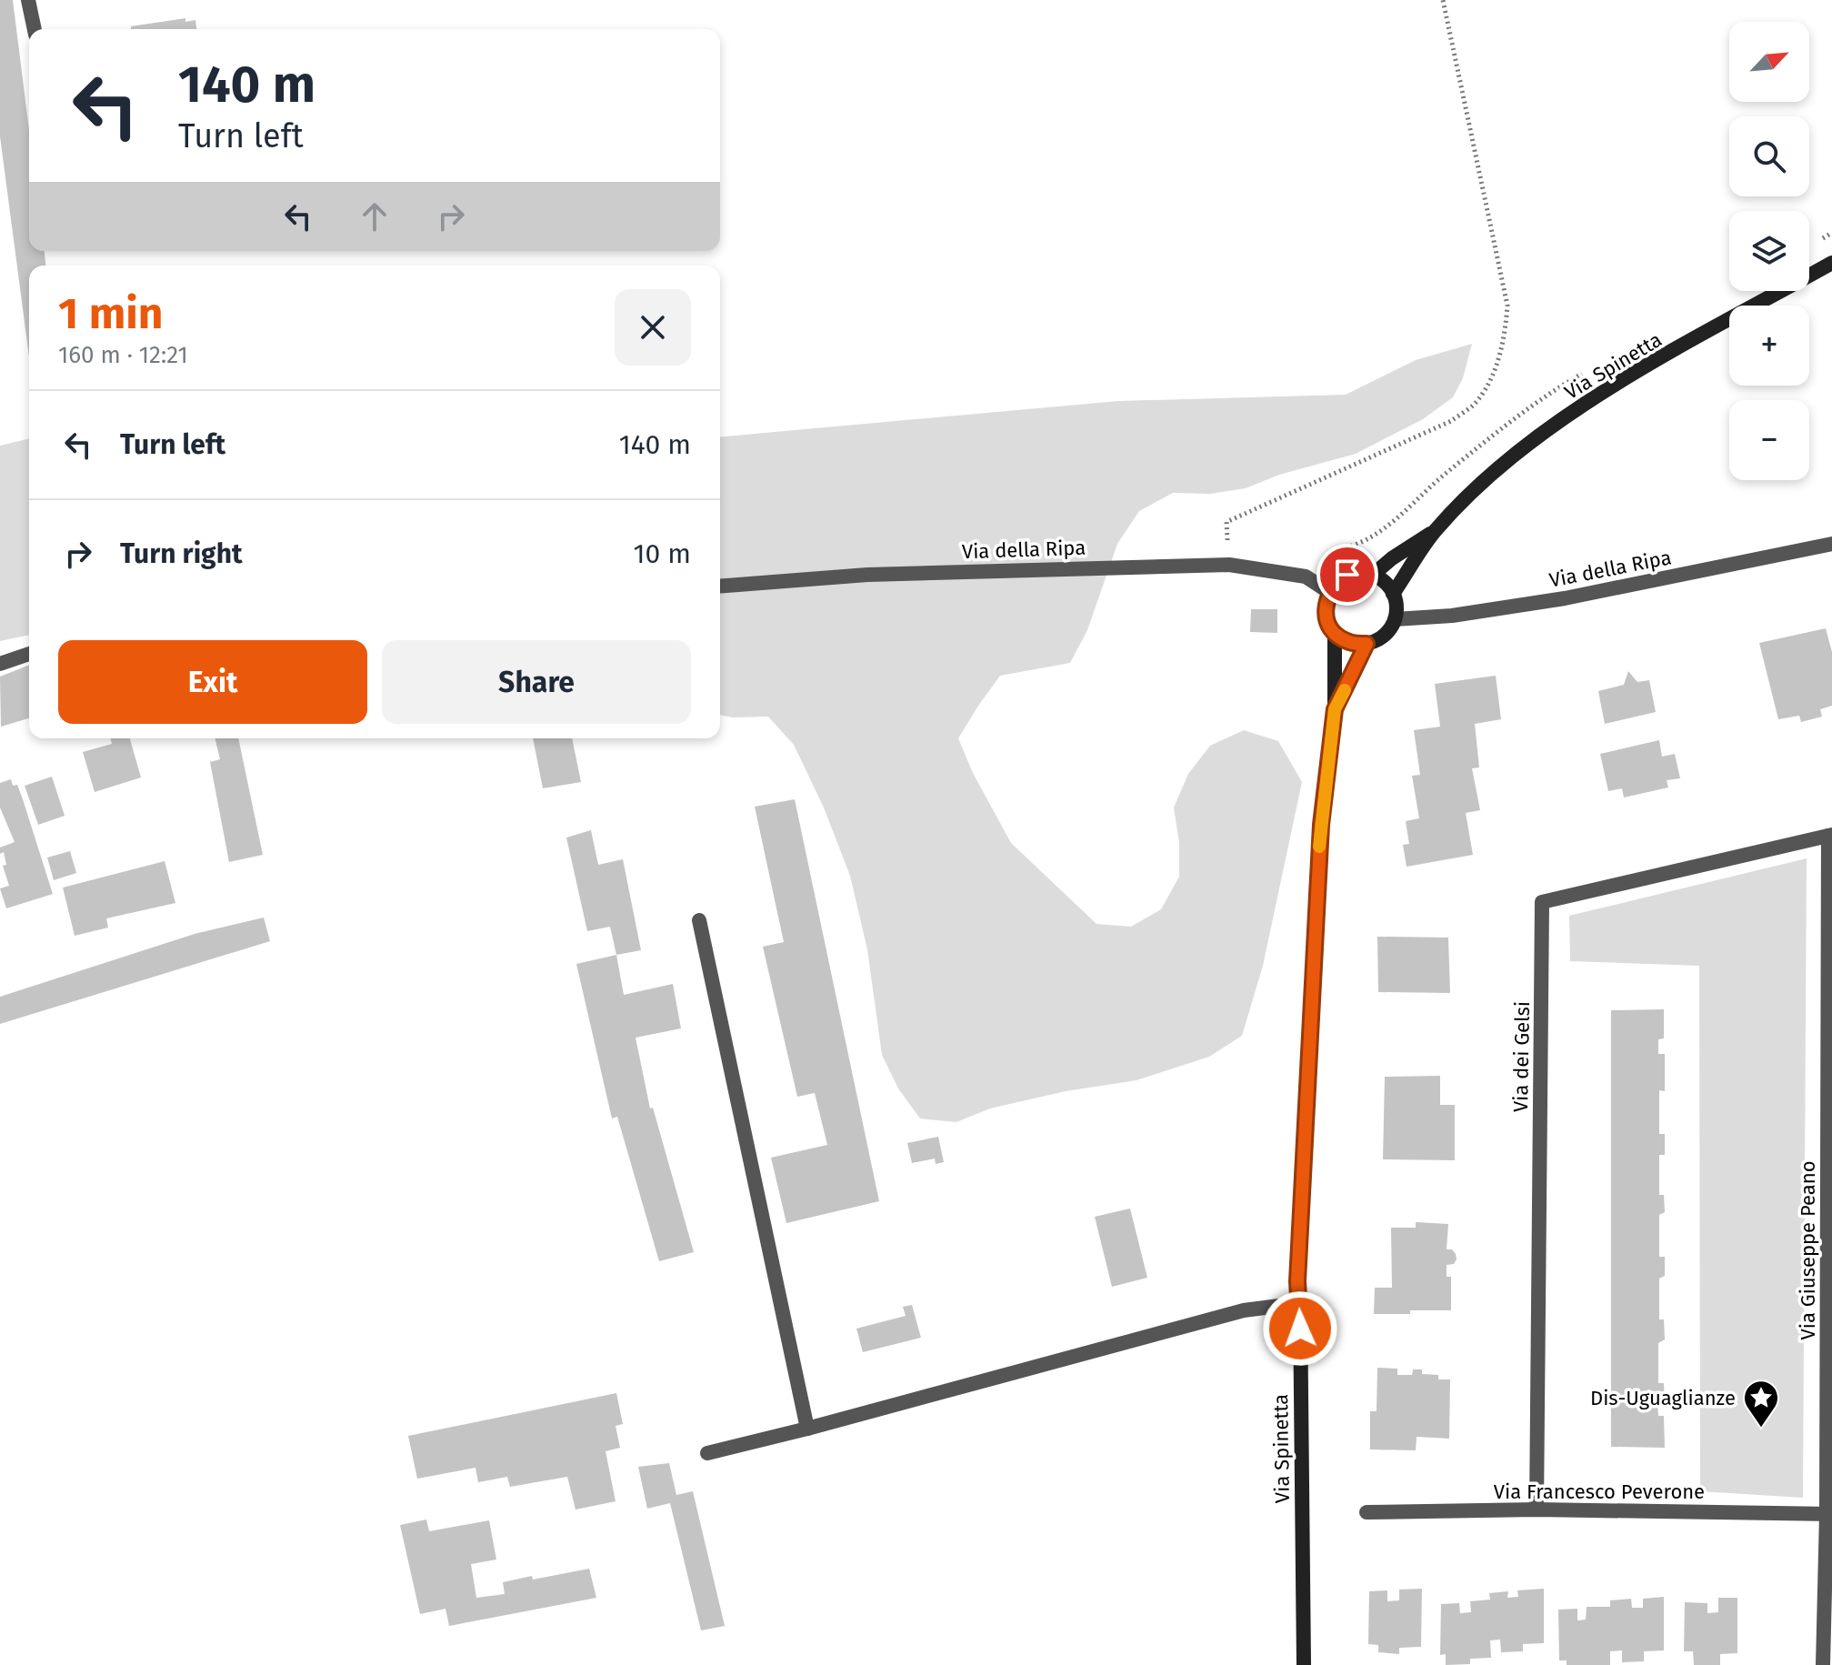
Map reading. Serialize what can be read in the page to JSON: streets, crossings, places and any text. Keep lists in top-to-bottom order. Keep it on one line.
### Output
{"streets":{"main road":["Via Spinetta"],"street":["Via della Ripa","Via dei Gelsi","Via Giuseppe Peano","Via Francesco Peverone"]},"crossings":[["Via Spinetta","Via della Ripa"],["Via dei Gelsi","Via Giuseppe Peano"],["Via dei Gelsi","Via Francesco Peverone"],["Via Giuseppe Peano","Via Francesco Peverone"]],"places":{"place":["Dis-Uguaglianze"]},"north":"top right","page":{"map_buttons":["+","−"],"turn":["140 m","Turn left"],"heading":["1 min","160 m · 12:21"],"list":[{"name":"Turn left","value":"140 m"},{"name":"Turn right","value":"10 m"}],"buttons":["Exit","Share"]}}
